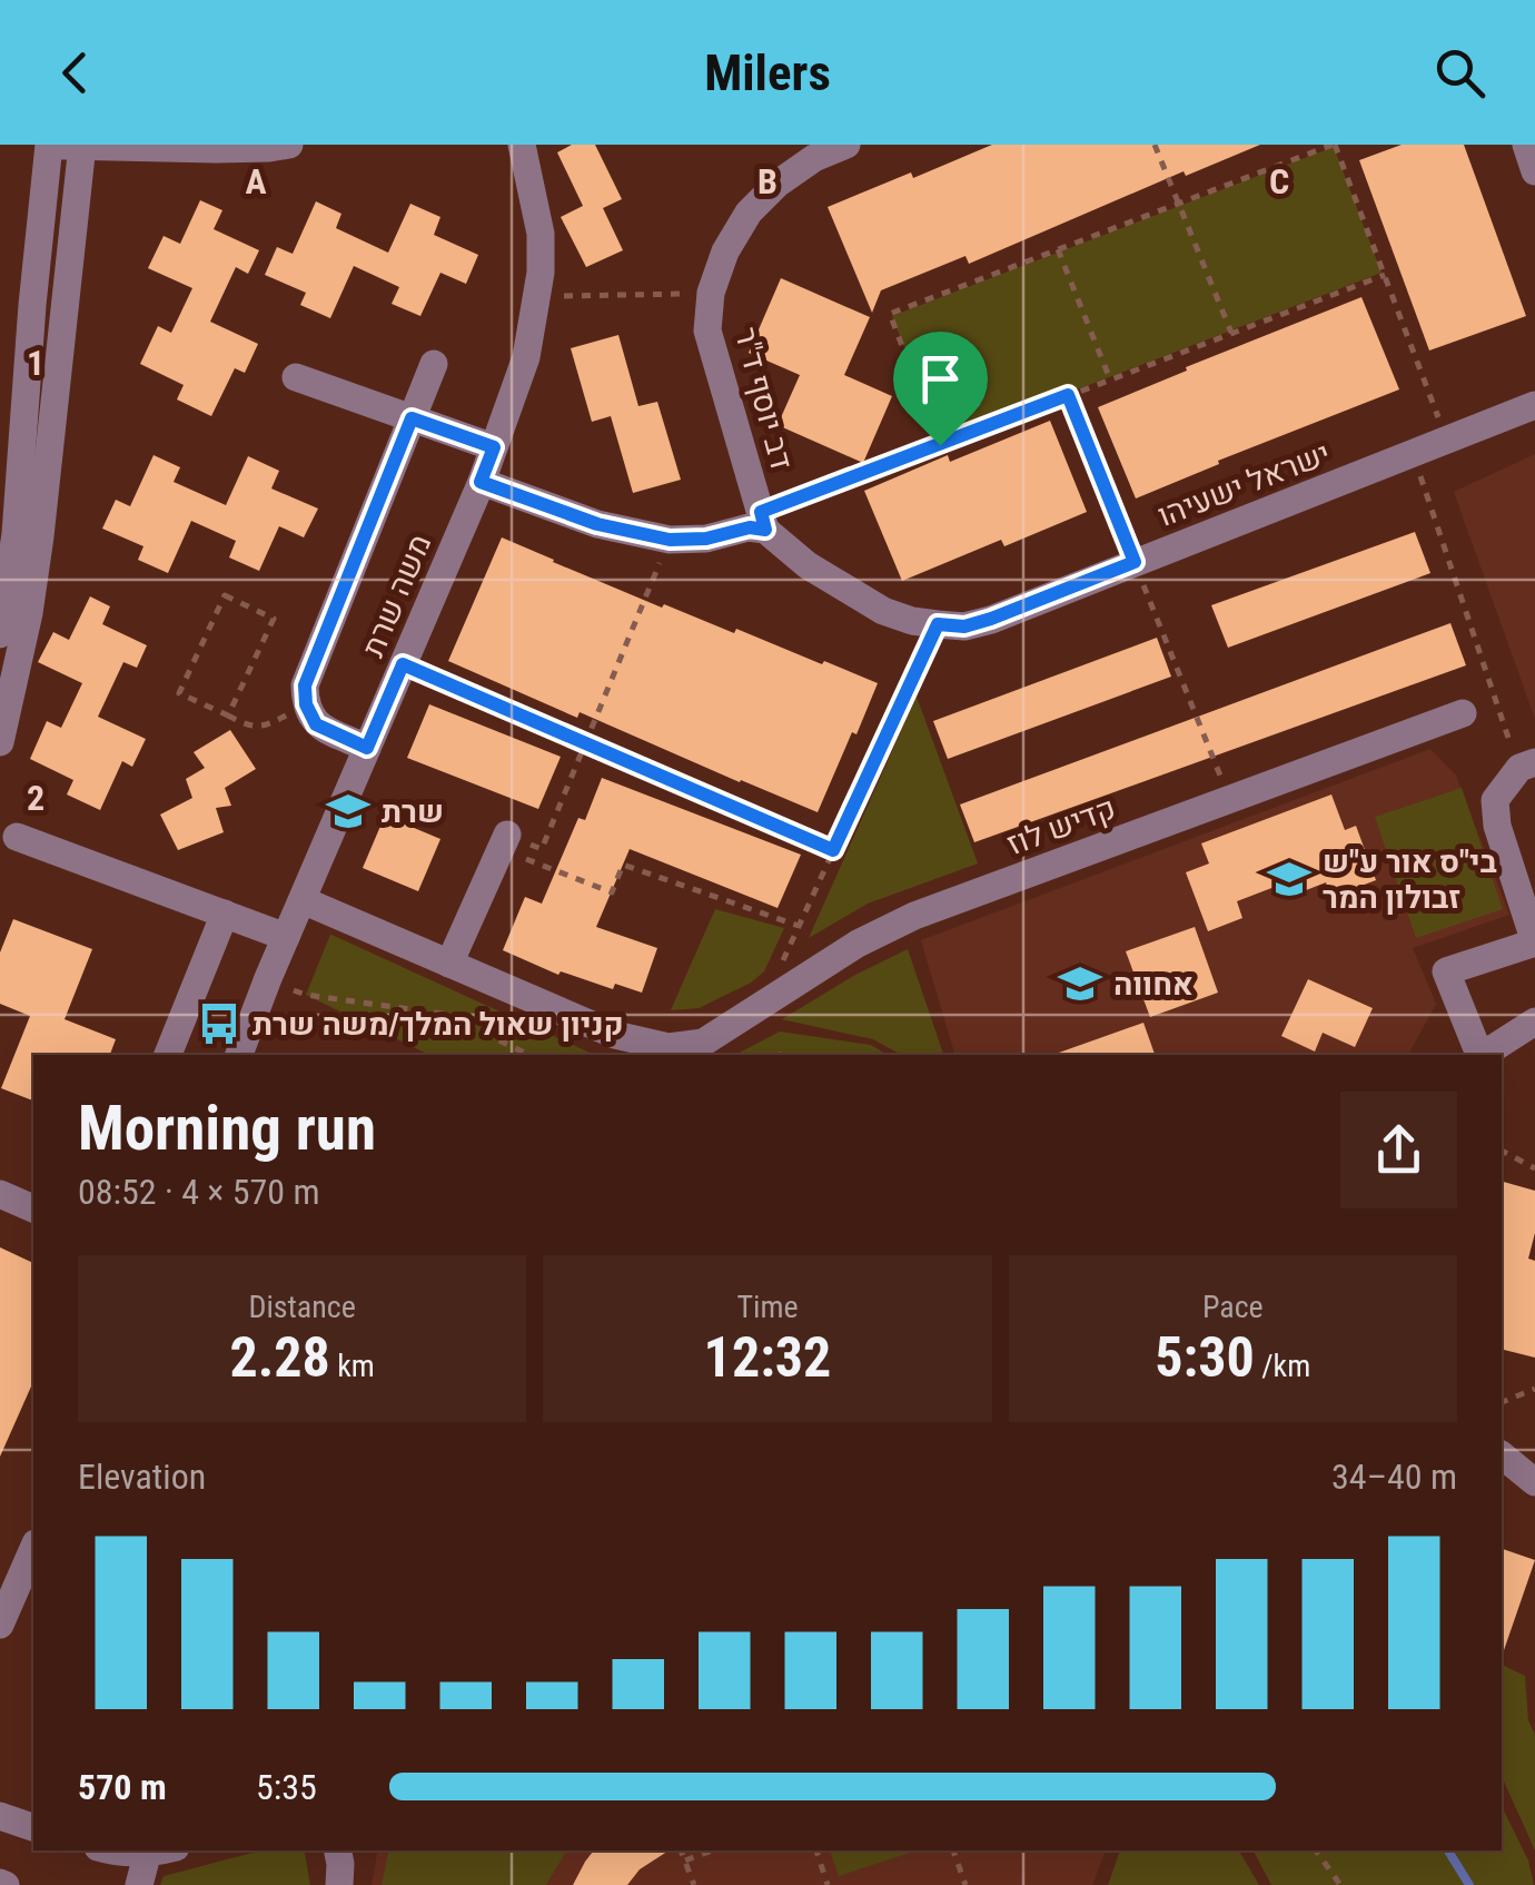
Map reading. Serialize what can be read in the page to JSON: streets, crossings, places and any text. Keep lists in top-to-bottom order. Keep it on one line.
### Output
{"streets":{"street":["דב יוסף ד\"ר","ישראל ישעיהו","משה שרת","קדיש לוז"]},"crossings":[["דב יוסף ד\"ר","ישראל ישעיהו"]],"places":{"school or university":["שרת","בי\"ס אור ע\"ש זבולון המר","אחווה"],"bus stop":["קניון שאול המלך/משה שרת"]},"page":{"header":"Milers","heading":["Morning run","08:52 · 4 × 570 m"],"stats":[["Distance","2.28 km"],["Time","12:32"],["Pace","5:30 /km"]],"chart":["Elevation","34–40 m"],"list":[{"name":"570 m","note":"5:35"}]},"grid":{"columns":["A","B","C"],"rows":["1","2"]}}
